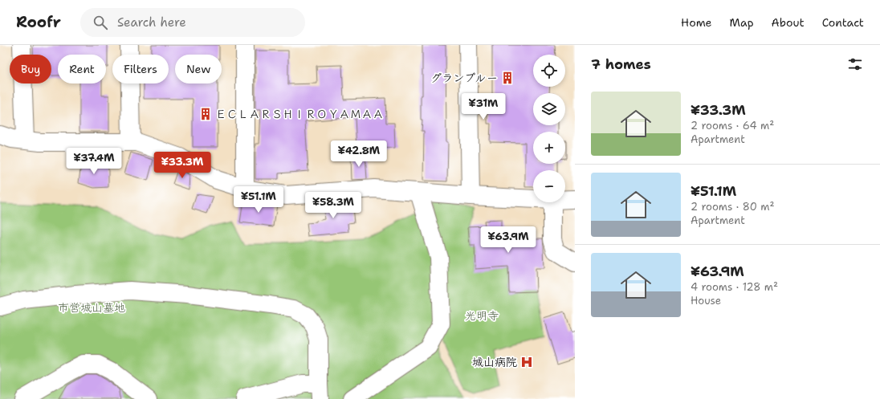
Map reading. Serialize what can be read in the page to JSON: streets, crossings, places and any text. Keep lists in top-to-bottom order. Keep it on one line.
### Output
{"parks":["市営城山墓地","光明寺"],"places":{"building":["グランブルー","ＥＣＬＡＲＳＨＩＲＯＹＡＭＡＡ"],"hospital":["城山病院"]},"page":{"header":"Roofr","search":"Search here","nav":["Home","Map","About","Contact"],"heading":"7 homes","map_buttons":["+","−"],"chip":["Buy","Rent","Filters","New"],"list":[{"name":"¥33.3M","note":"2 rooms · 64 m² · Apartment"},{"name":"¥51.1M","note":"2 rooms · 80 m² · Apartment"},{"name":"¥63.9M","note":"4 rooms · 128 m² · House"}],"price":["¥31M","¥42.8M","¥37.4M","¥33.3M","¥51.1M","¥58.3M","¥63.9M"]}}
